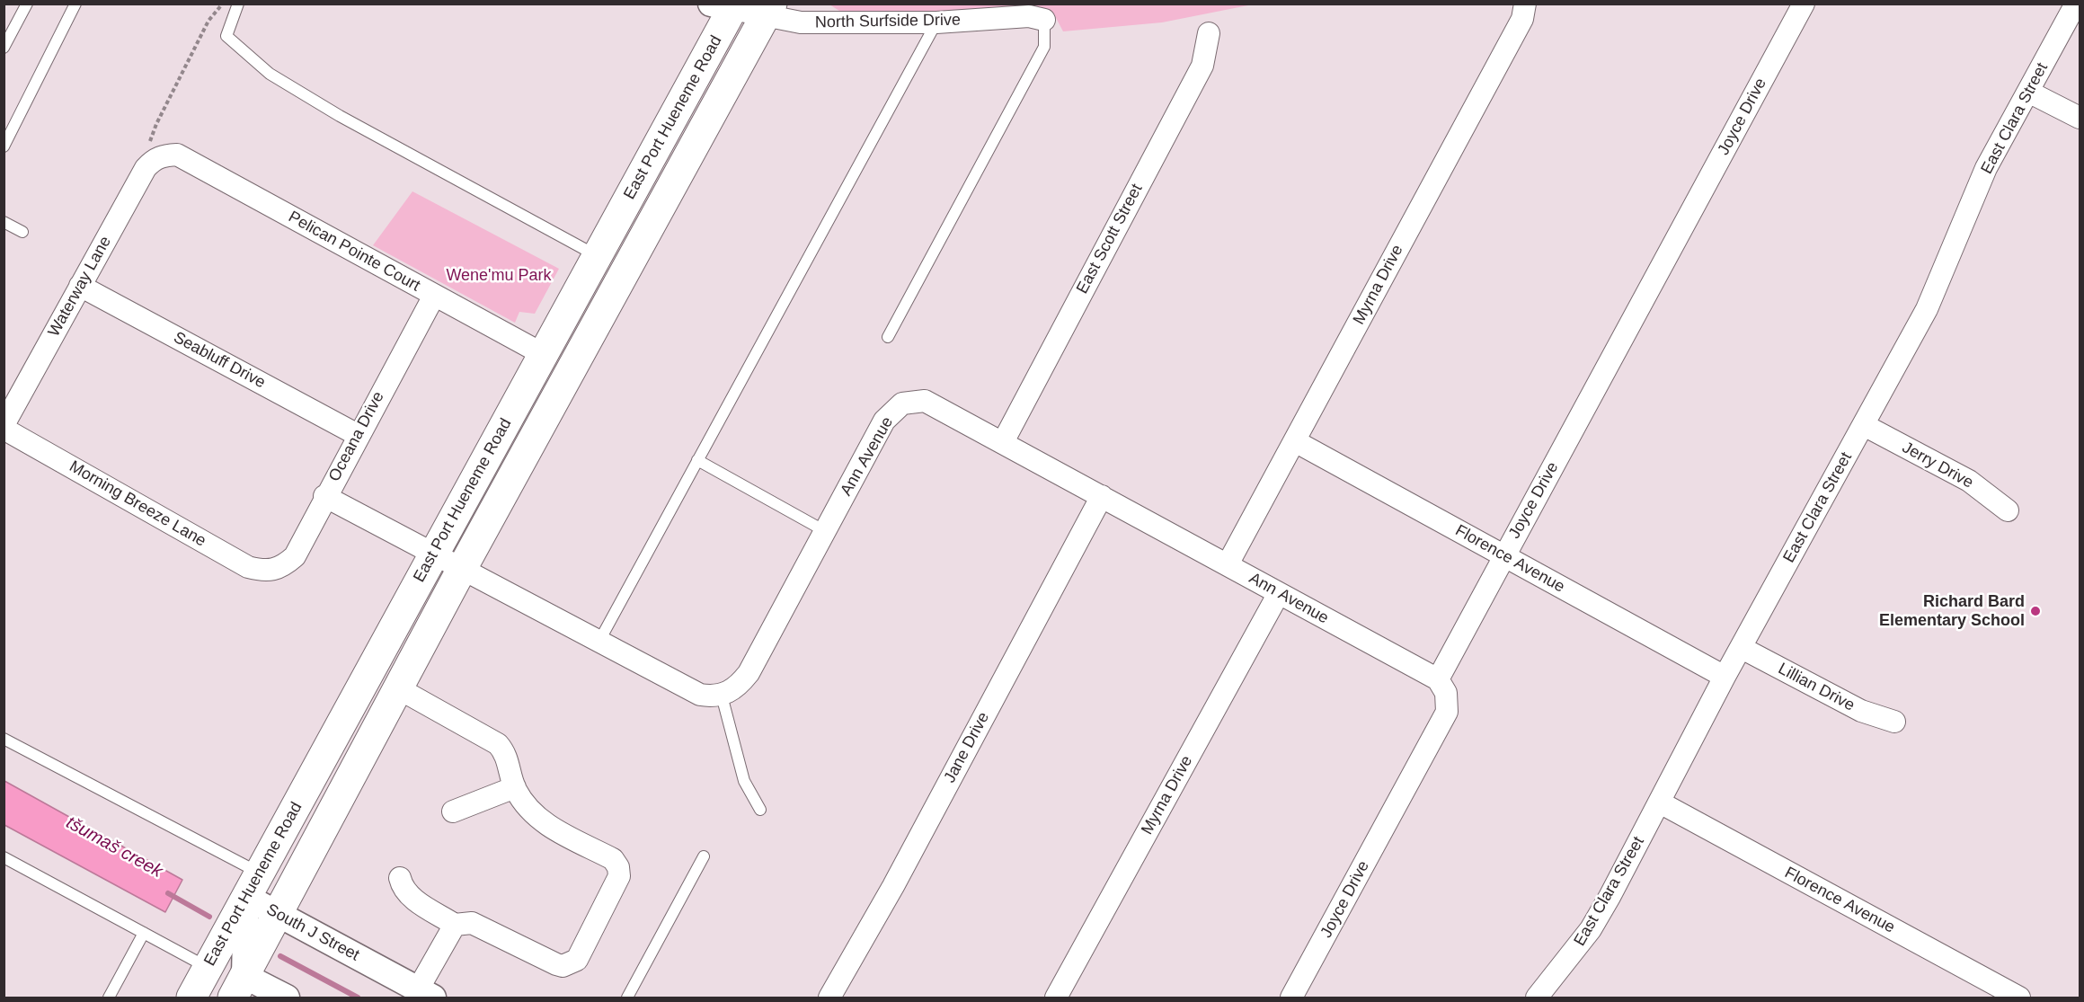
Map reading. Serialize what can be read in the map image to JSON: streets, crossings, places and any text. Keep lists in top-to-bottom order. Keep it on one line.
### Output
{"streets":{"main road":["East Port Hueneme Road"],"street":["North Surfside Drive","Joyce Drive","East Clara Street","East Scott Street","Pelican Pointe Court","Myrna Drive","Waterway Lane","Seabluff Drive","Oceana Drive","Ann Avenue","Jerry Drive","Morning Breeze Lane","Florence Avenue","Lillian Drive","Jane Drive","South J Street"]},"crossings":[["North Surfside Drive","East Port Hueneme Road"],["Joyce Drive","Ann Avenue"],["Joyce Drive","Florence Avenue"],["East Port Hueneme Road","Pelican Pointe Court"],["East Port Hueneme Road","South J Street"],["East Clara Street","Jerry Drive"],["East Clara Street","Florence Avenue"],["East Clara Street","Lillian Drive"],["East Scott Street","Ann Avenue"],["Pelican Pointe Court","Waterway Lane"],["Pelican Pointe Court","Oceana Drive"],["Myrna Drive","Ann Avenue"],["Myrna Drive","Florence Avenue"],["Waterway Lane","Seabluff Drive"],["Waterway Lane","Morning Breeze Lane"],["Seabluff Drive","Oceana Drive"],["Oceana Drive","Morning Breeze Lane"],["Ann Avenue","Jane Drive"]],"water":["tšumaš creek"],"parks":["Wene'mu Park"],"places":["Richard Bard Elementary School"]}
